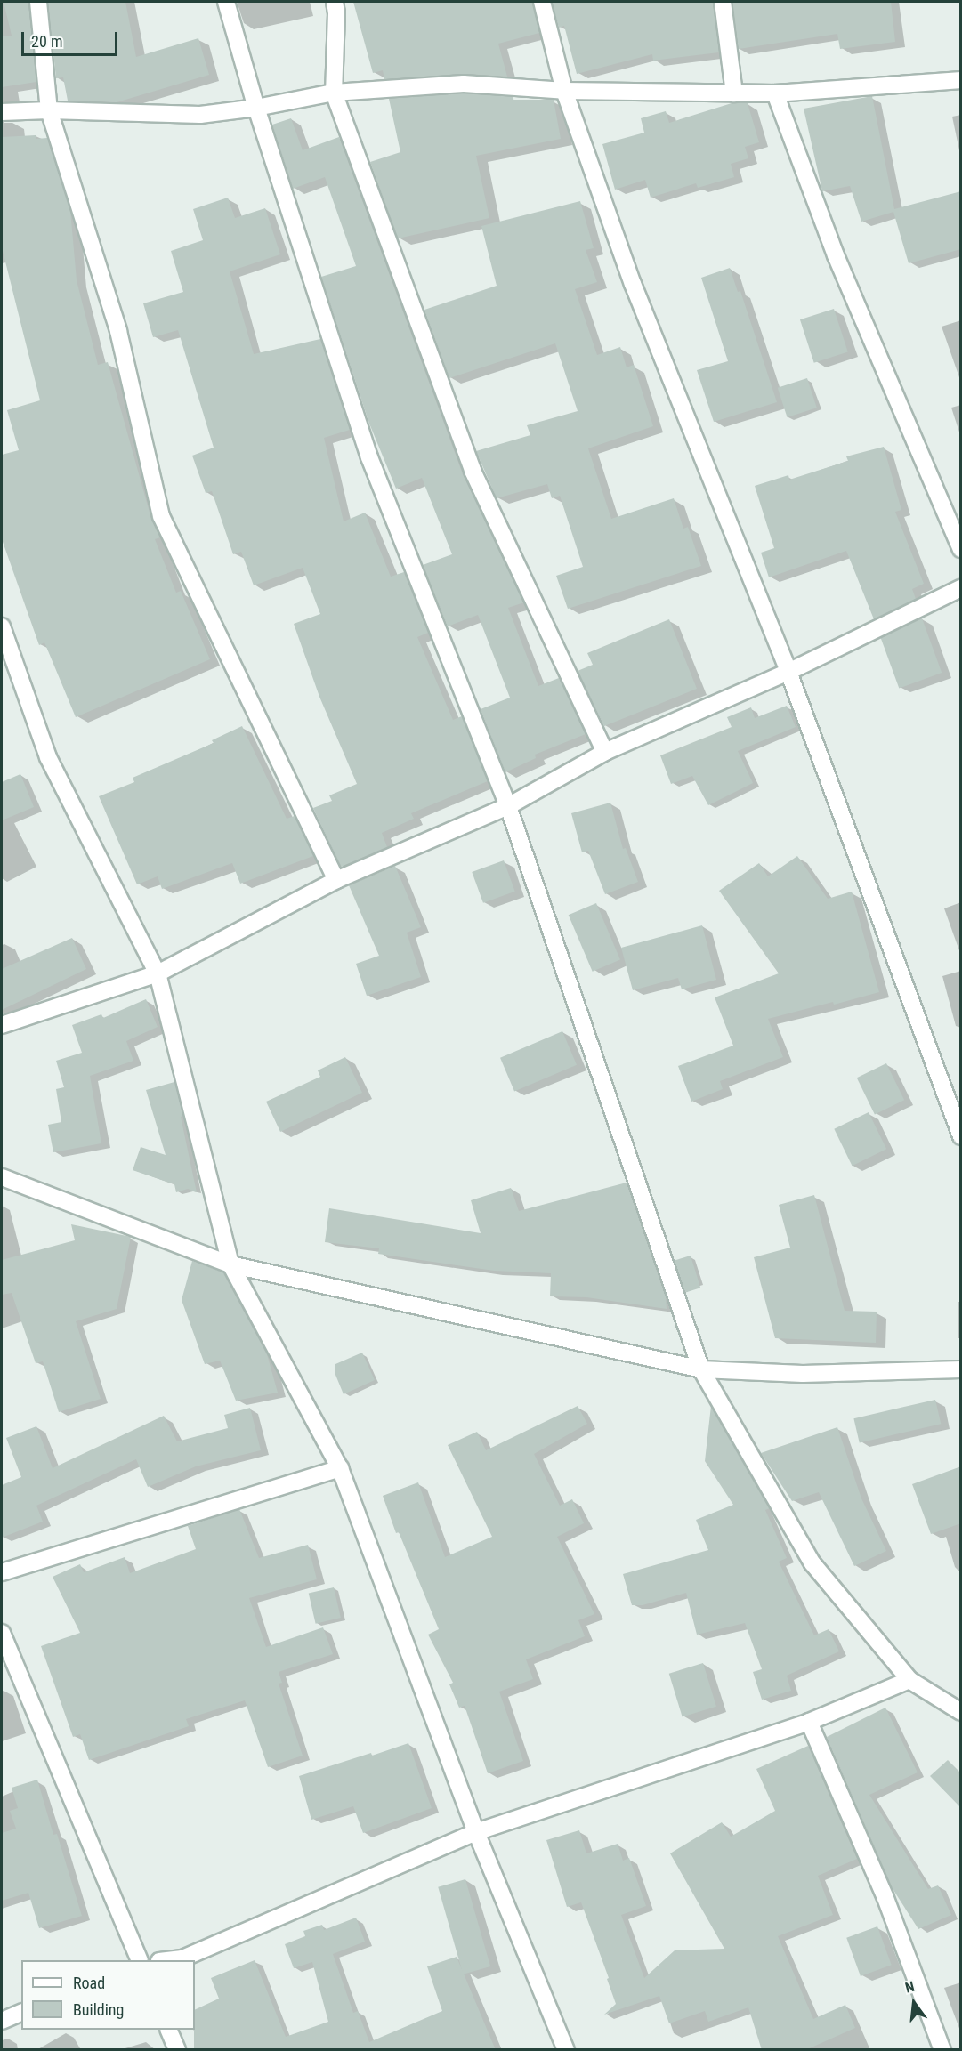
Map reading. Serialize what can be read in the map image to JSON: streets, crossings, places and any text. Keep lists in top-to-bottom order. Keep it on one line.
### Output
{"legend":["Road","Building"],"scale_bar":"20 m","north":"top"}
